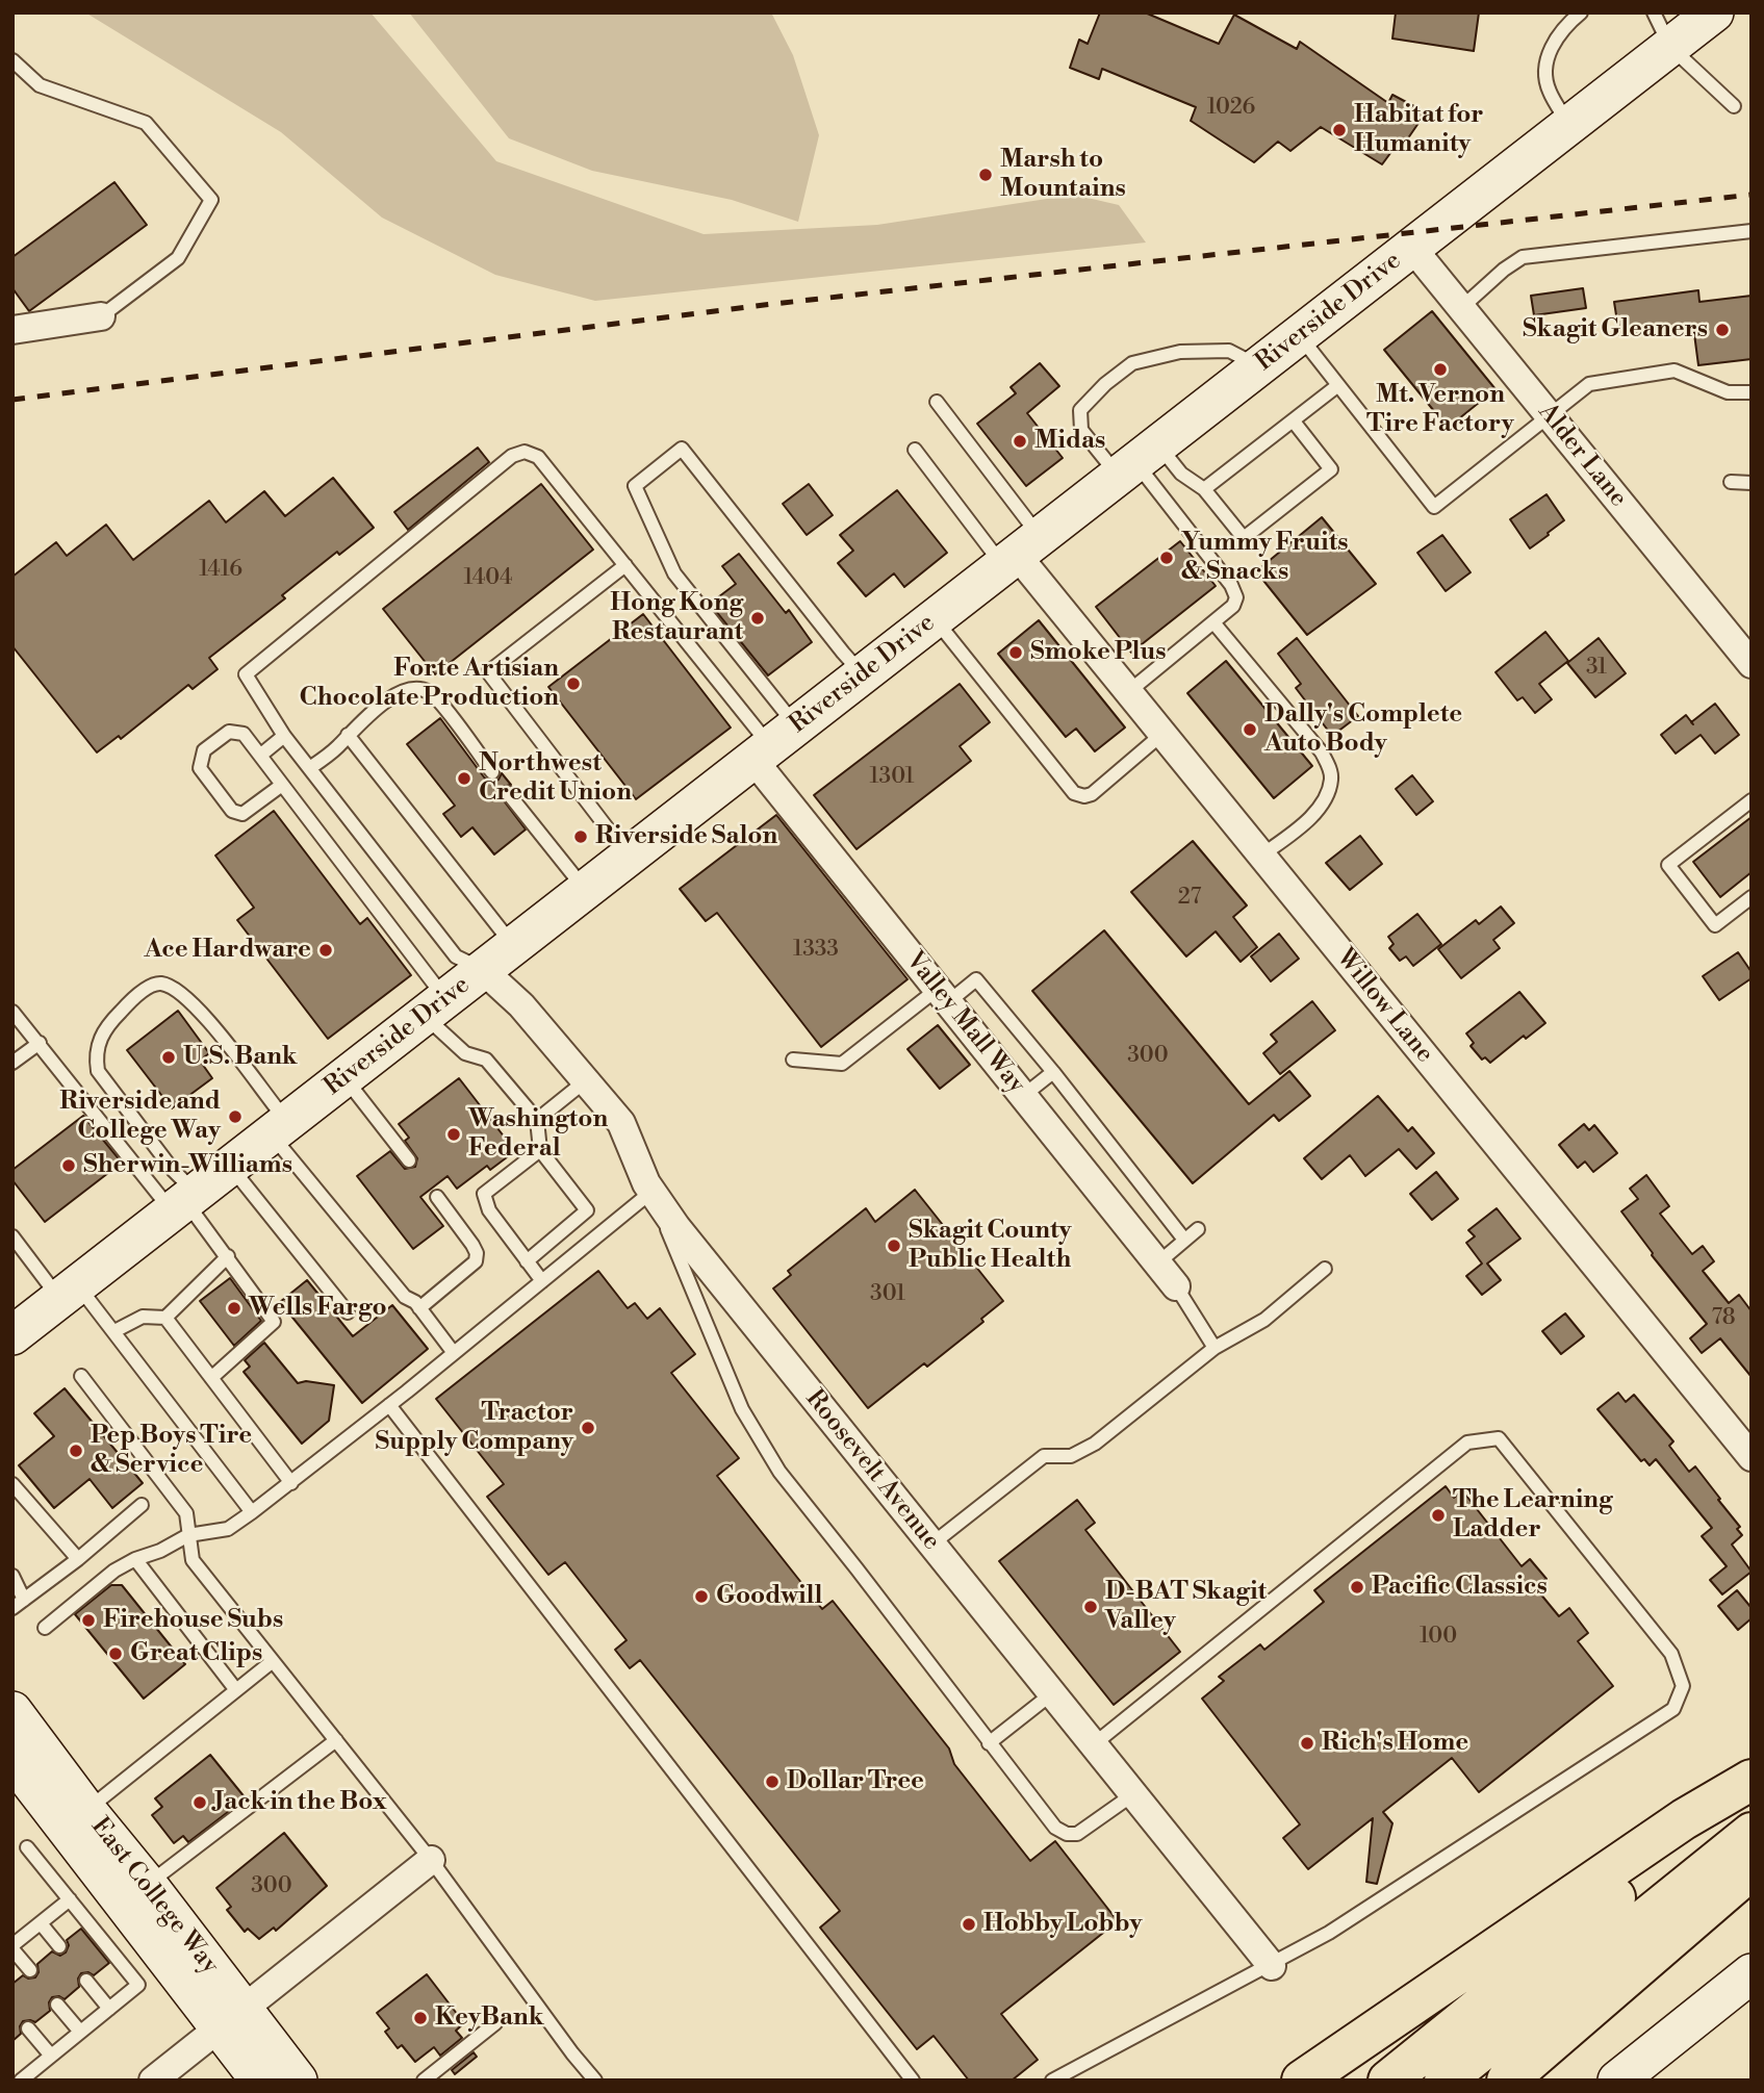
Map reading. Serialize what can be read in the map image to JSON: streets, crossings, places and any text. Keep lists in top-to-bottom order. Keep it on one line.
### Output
{"streets":{"main road":["Riverside Drive","East College Way"],"street":["Alder Lane","Willow Lane","Valley Mall Way","Roosevelt Avenue"]},"crossings":[["Riverside Drive","Alder Lane"],["Riverside Drive","Willow Lane"],["Riverside Drive","Valley Mall Way"],["Riverside Drive","Roosevelt Avenue"]],"places":["Habitat for Humanity","Marsh to Mountains","Skagit Gleaners","Mt. Vernon Tire Factory","Midas","Yummy Fruits & Snacks","Hong Kong Restaurant","Smoke Plus","Forte Artisian Chocolate Production","Dally's Complete Auto Body","Northwest Credit Union","Riverside Salon","Ace Hardware","U.S. Bank","Riverside and College Way","Washington Federal","Sherwin-Williams","Skagit County Public Health","Wells Fargo","Tractor Supply Company","Pep Boys Tire & Service","The Learning Ladder","Pacific Classics","Goodwill","D-BAT Skagit Valley","Firehouse Subs","Great Clips","Rich's Home","Dollar Tree","Jack in the Box","Hobby Lobby","KeyBank"],"house_numbers":["1026","1416","1404","31","1301","27","1333","300","301","78","100","300"]}
